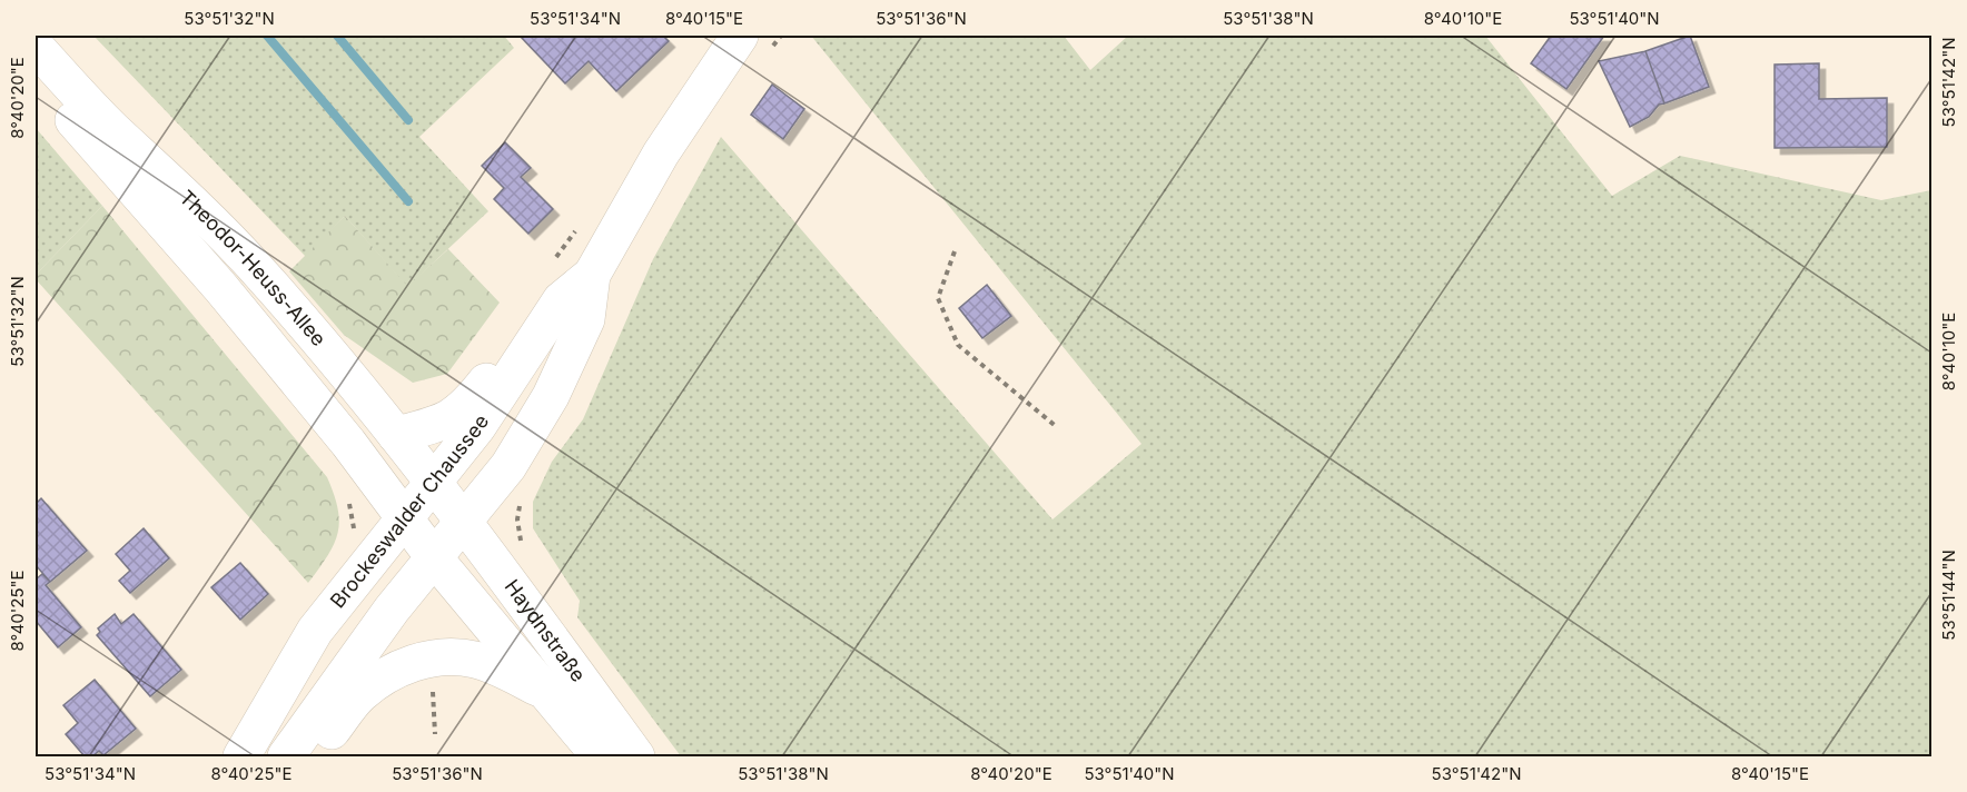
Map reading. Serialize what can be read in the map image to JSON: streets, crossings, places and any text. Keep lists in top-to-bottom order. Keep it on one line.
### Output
{"streets":{"street":["Theodor-Heuss-Allee","Brockeswalder Chaussee","Haydnstraße"]},"crossings":[["Theodor-Heuss-Allee","Brockeswalder Chaussee"],["Theodor-Heuss-Allee","Haydnstraße"],["Brockeswalder Chaussee","Haydnstraße"]],"coordinates":["53°51'32\"N","53°51'34\"N","8°40'15\"E","53°51'36\"N","53°51'38\"N","8°40'10\"E","53°51'40\"N","53°51'42\"N","8°40'20\"E","53°51'44\"N","8°40'25\"E"]}
